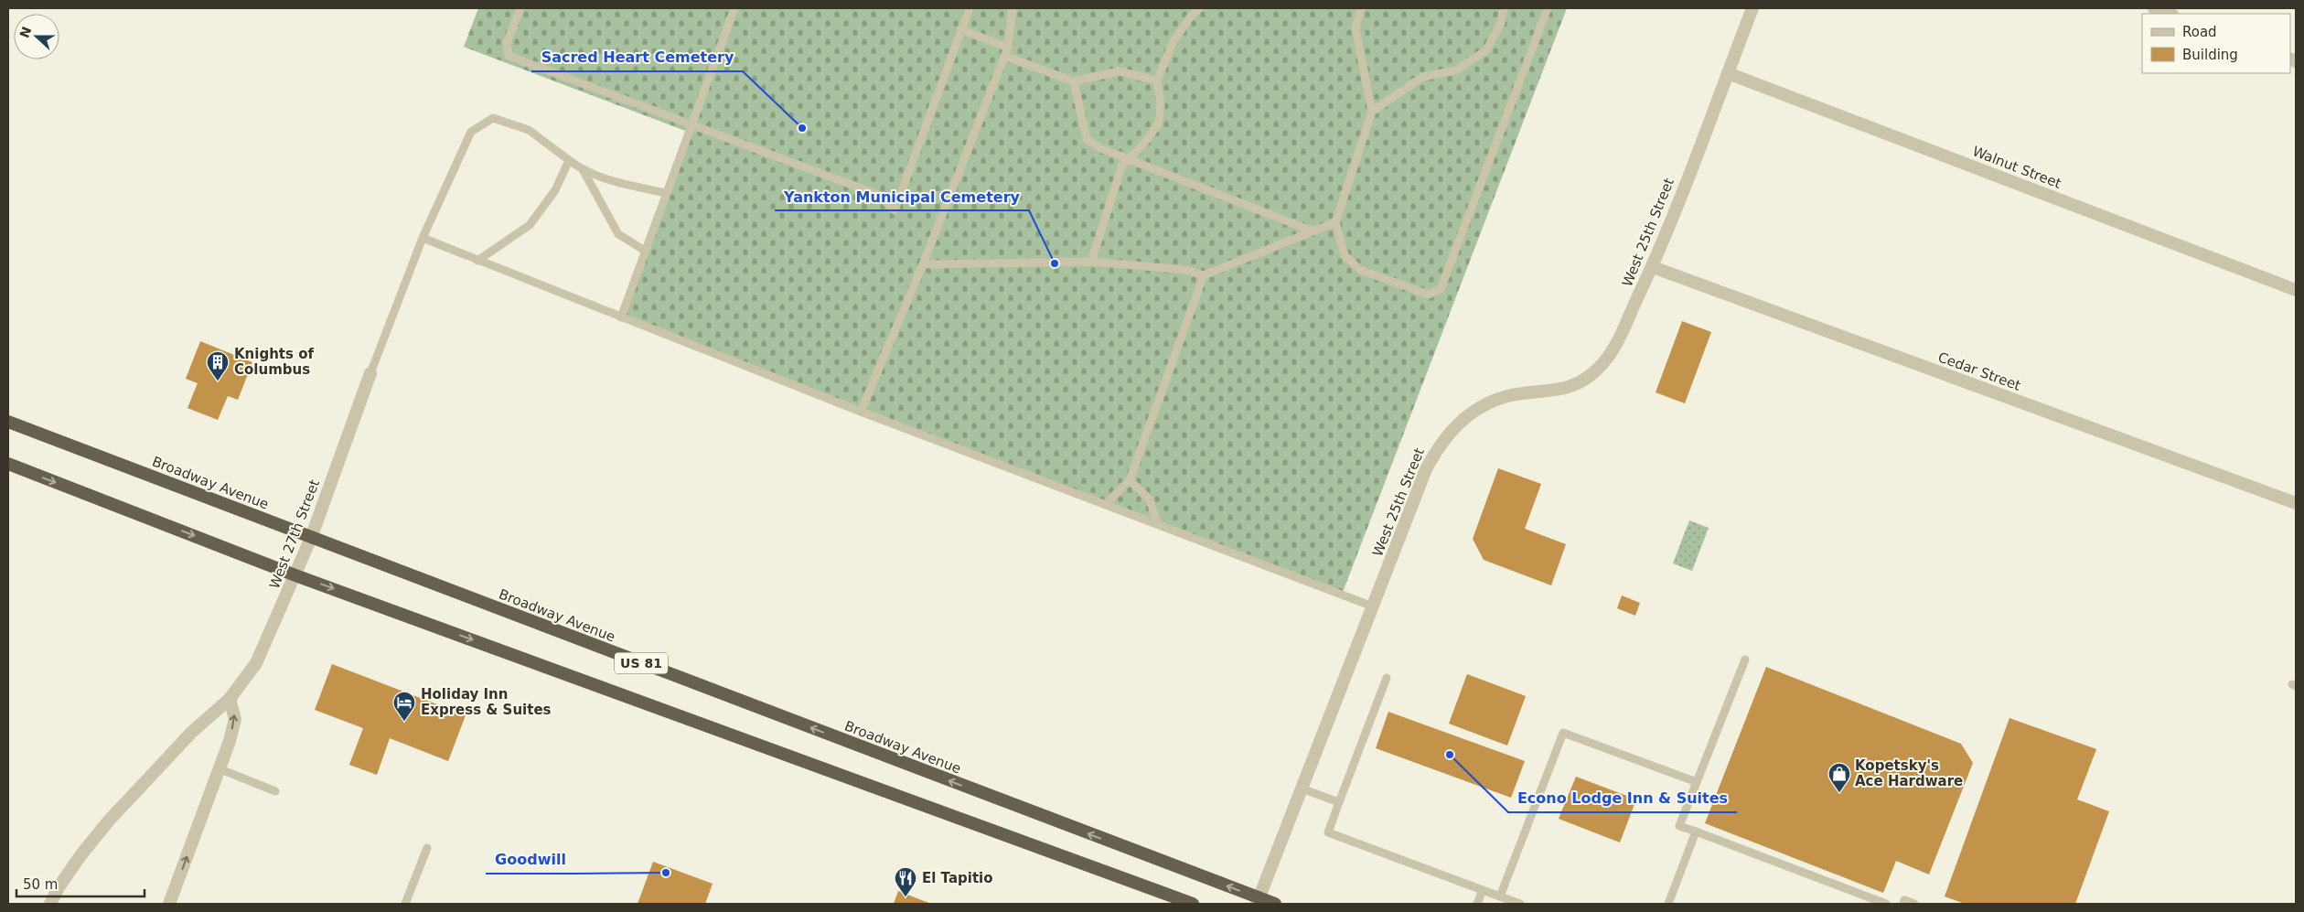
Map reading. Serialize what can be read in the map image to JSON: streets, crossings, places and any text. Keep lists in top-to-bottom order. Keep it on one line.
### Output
{"streets":{"highway":["Broadway Avenue","US 81"],"street":["Walnut Street","West 25th Street","Cedar Street","West 27th Street"]},"crossings":[["Walnut Street","West 25th Street"],["West 25th Street","Cedar Street"],["West 25th Street","Broadway Avenue"],["Broadway Avenue","West 27th Street"],["West 27th Street","US 81"]],"places":{"other":["Sacred Heart Cemetery","Yankton Municipal Cemetery","Econo Lodge Inn & Suites","Goodwill"],"building":["Knights of Columbus"],"hotel":["Holiday Inn Express & Suites"],"shop":["Kopetsky's Ace Hardware"],"restaurant":["El Tapitio"]},"legend":["Road","Building"],"scale_bar":"50 m","north":"left"}
